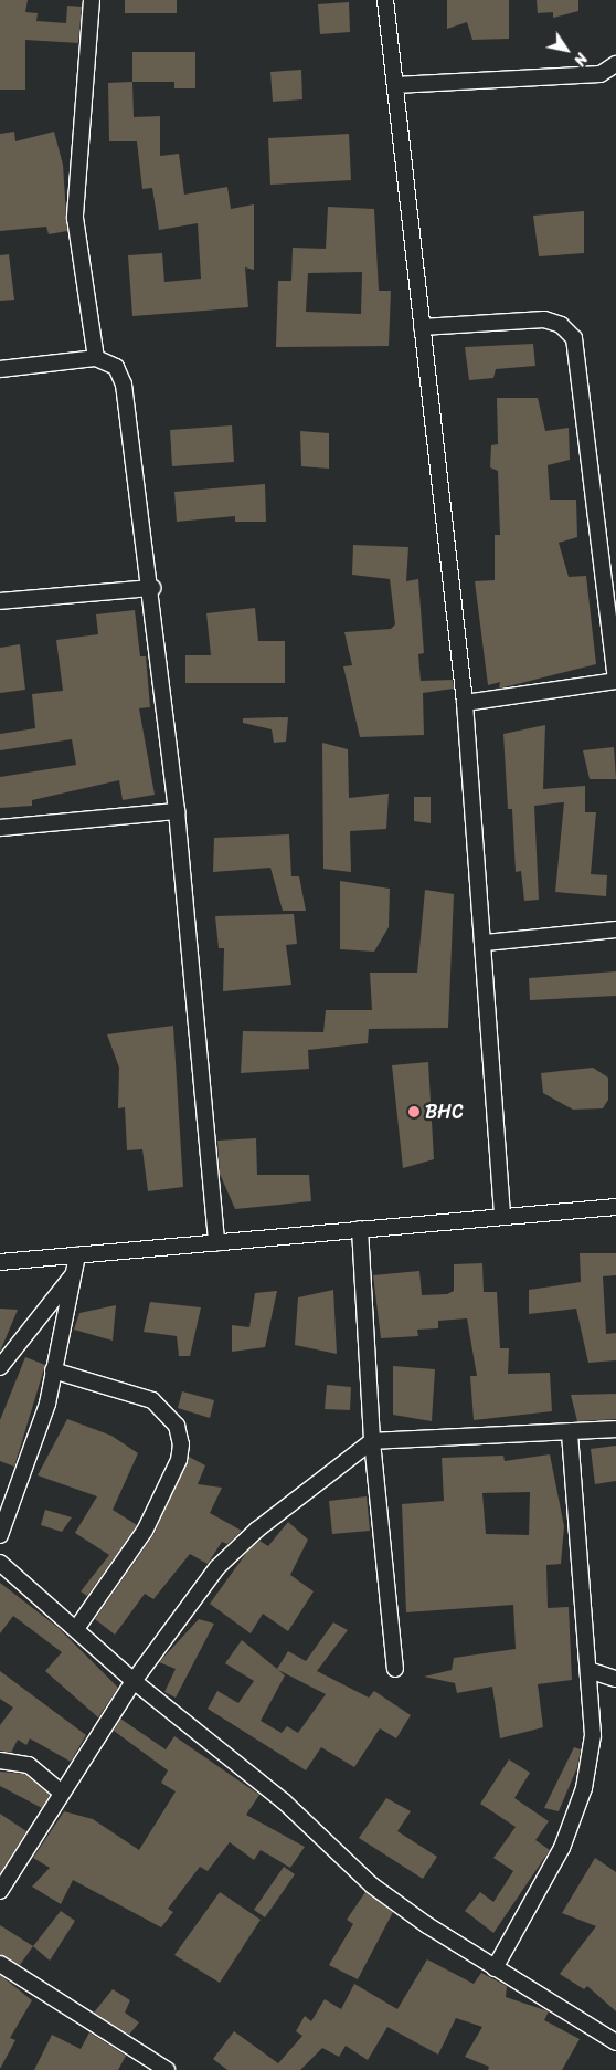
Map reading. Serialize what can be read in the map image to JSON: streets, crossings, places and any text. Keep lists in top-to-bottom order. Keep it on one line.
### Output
{"places":["BHC"],"north":"bottom right"}
